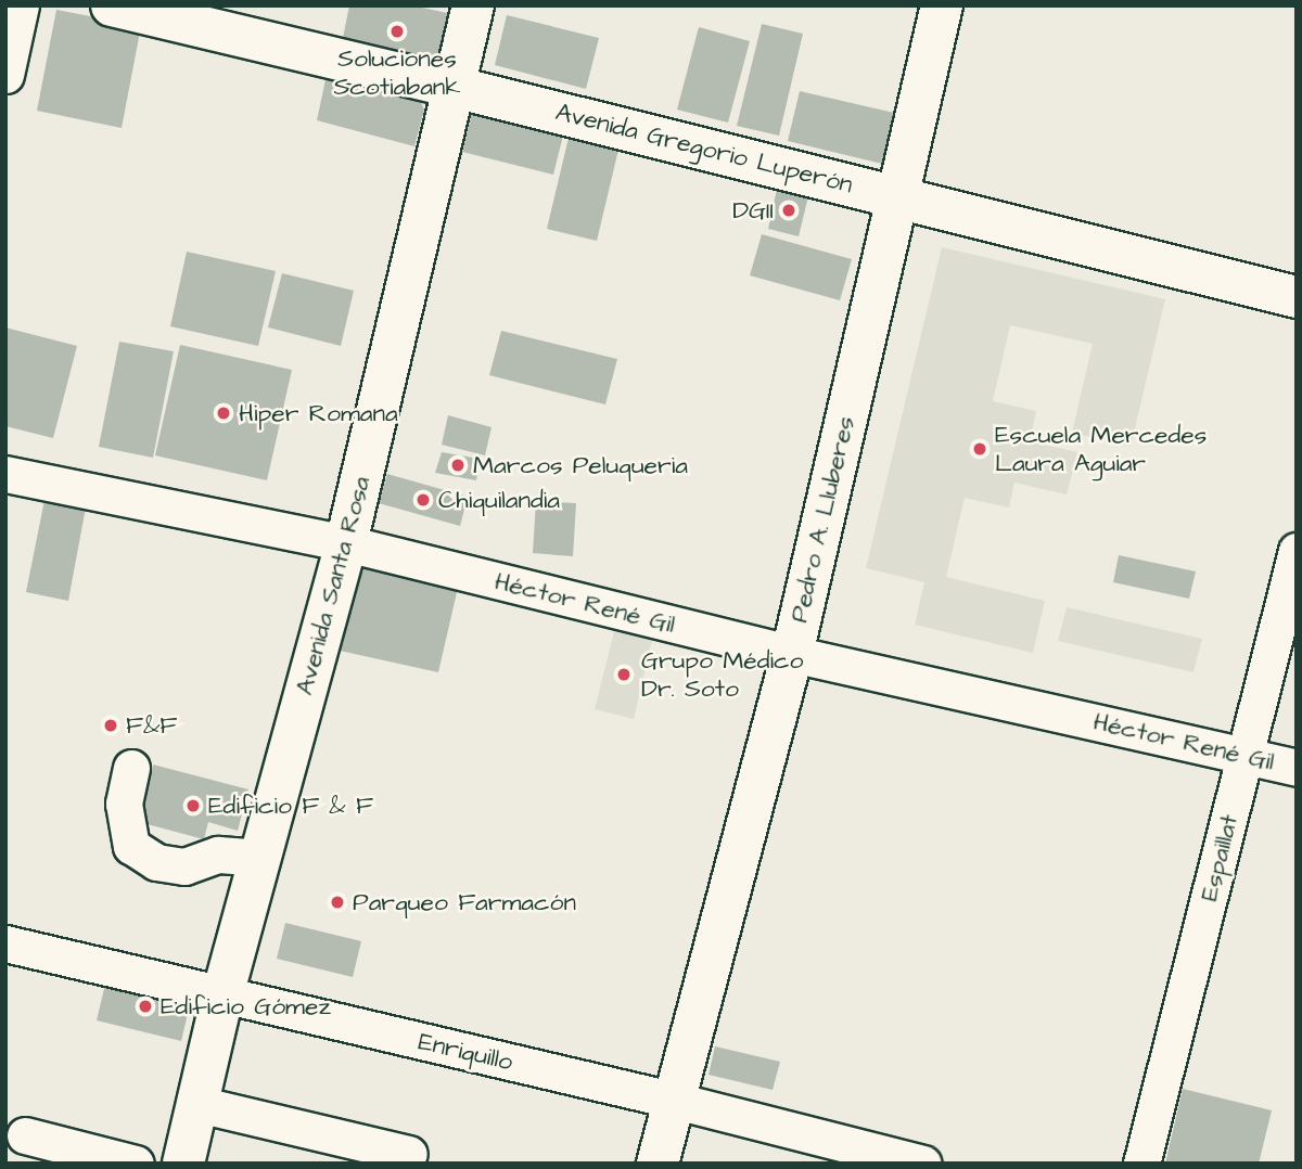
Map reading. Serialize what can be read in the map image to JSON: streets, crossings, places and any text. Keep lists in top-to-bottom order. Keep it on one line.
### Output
{"streets":{"main road":["Avenida Gregorio Luperón","Pedro A. Lluberes","Avenida Santa Rosa"],"street":["Héctor René Gil","Espaillat","Enriquillo"]},"crossings":[["Avenida Gregorio Luperón","Pedro A. Lluberes"],["Avenida Gregorio Luperón","Avenida Santa Rosa"],["Pedro A. Lluberes","Héctor René Gil"],["Pedro A. Lluberes","Enriquillo"],["Avenida Santa Rosa","Héctor René Gil"],["Avenida Santa Rosa","Enriquillo"],["Héctor René Gil","Espaillat"]],"places":["Soluciones Scotiabank","DGII","Hiper Romana","Escuela Mercedes Laura Aguiar","Marcos Peluqueria","Chiquilandia","Grupo Médico Dr. Soto","F&F","Edificio F & F","Parqueo Farmacón","Edificio Gómez"]}
